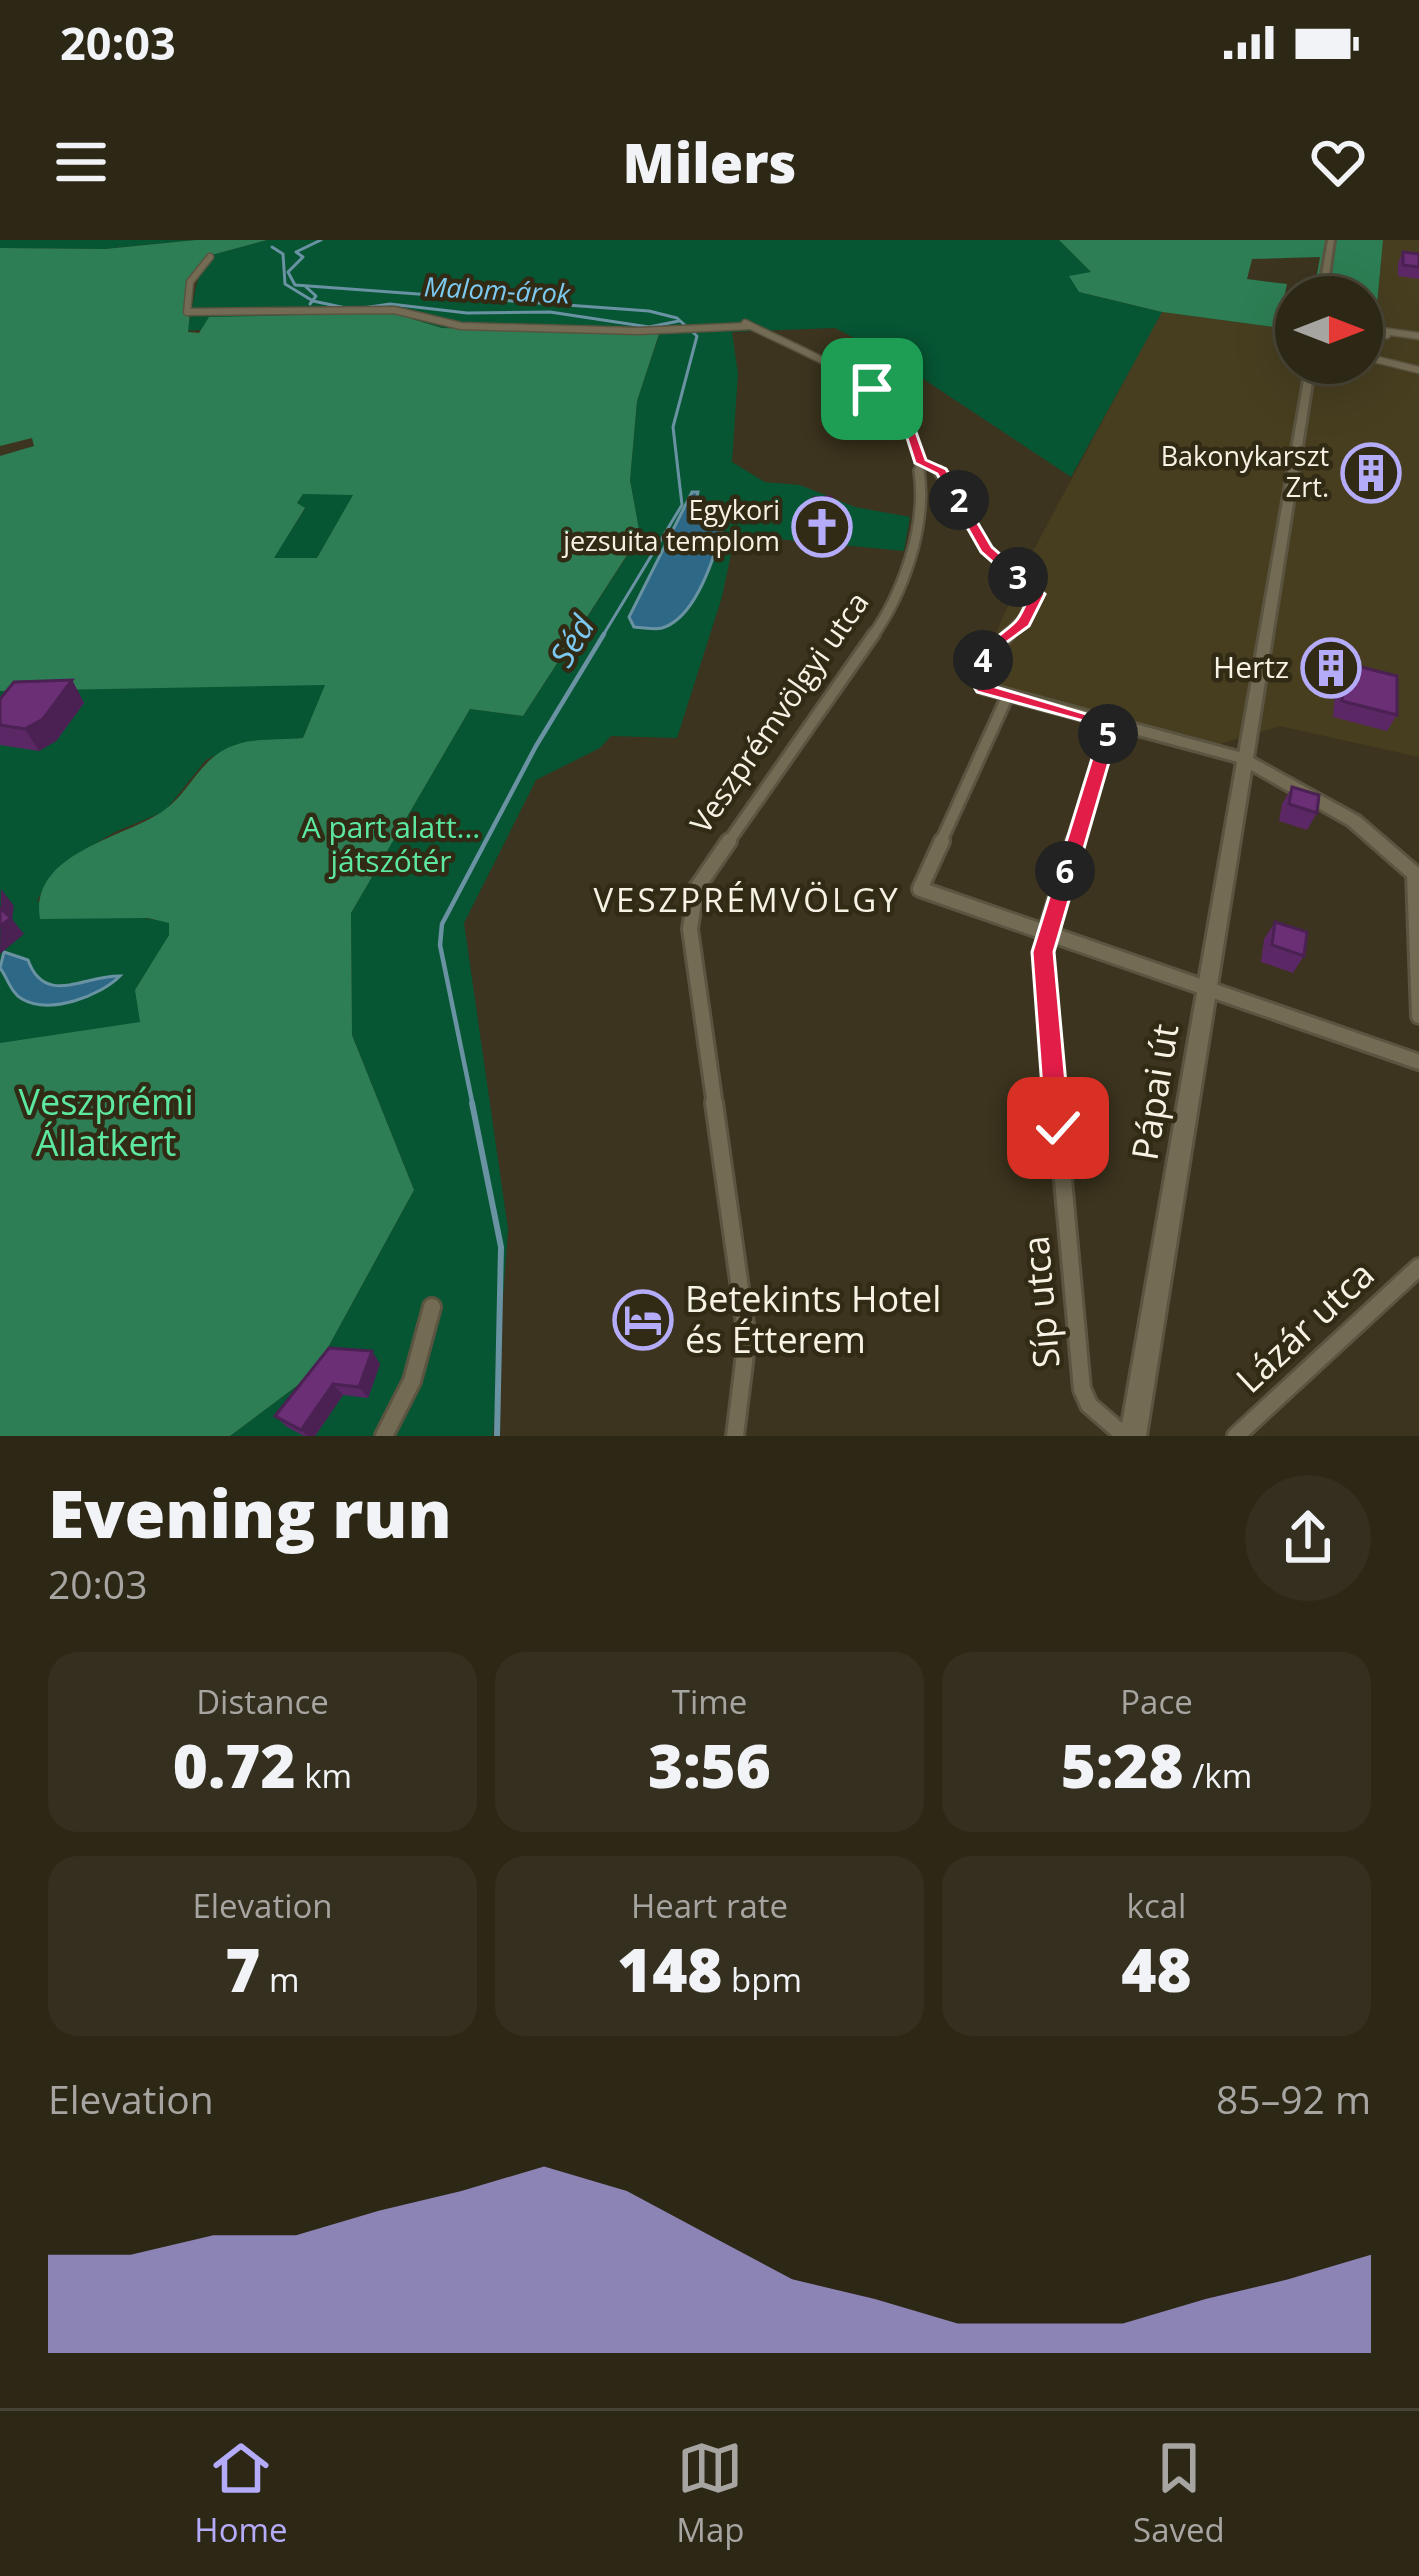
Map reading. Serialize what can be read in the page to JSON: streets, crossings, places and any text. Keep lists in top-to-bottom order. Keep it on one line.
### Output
{"streets":{"main road":["Pápai út"],"street":["Veszprémvölgyi utca","Síp utca","Lázár utca"]},"crossings":[["Pápai út","Síp utca"]],"districts":["VESZPRÉMVÖLGY"],"water":["Malom-árok","Séd"],"parks":["A part alatt... játszótér","Veszprémi Állatkert"],"places":{"building":["Bakonykarszt Zrt.","Hertz"],"church":["Egykori jezsuita templom"],"hotel":["Betekints Hotel és Étterem"]},"north":"right","page":{"status":"20:03","header":"Milers","pins":["2","3","4","5","6"],"heading":["Evening run","20:03"],"stats":[["Distance","0.72 km"],["Time","3:56"],["Pace","5:28 /km"],["Elevation","7 m"],["Heart rate","148 bpm"],["kcal","48"]],"chart":["Elevation","85–92 m"],"tabs":["Home","Map","Saved"]}}
